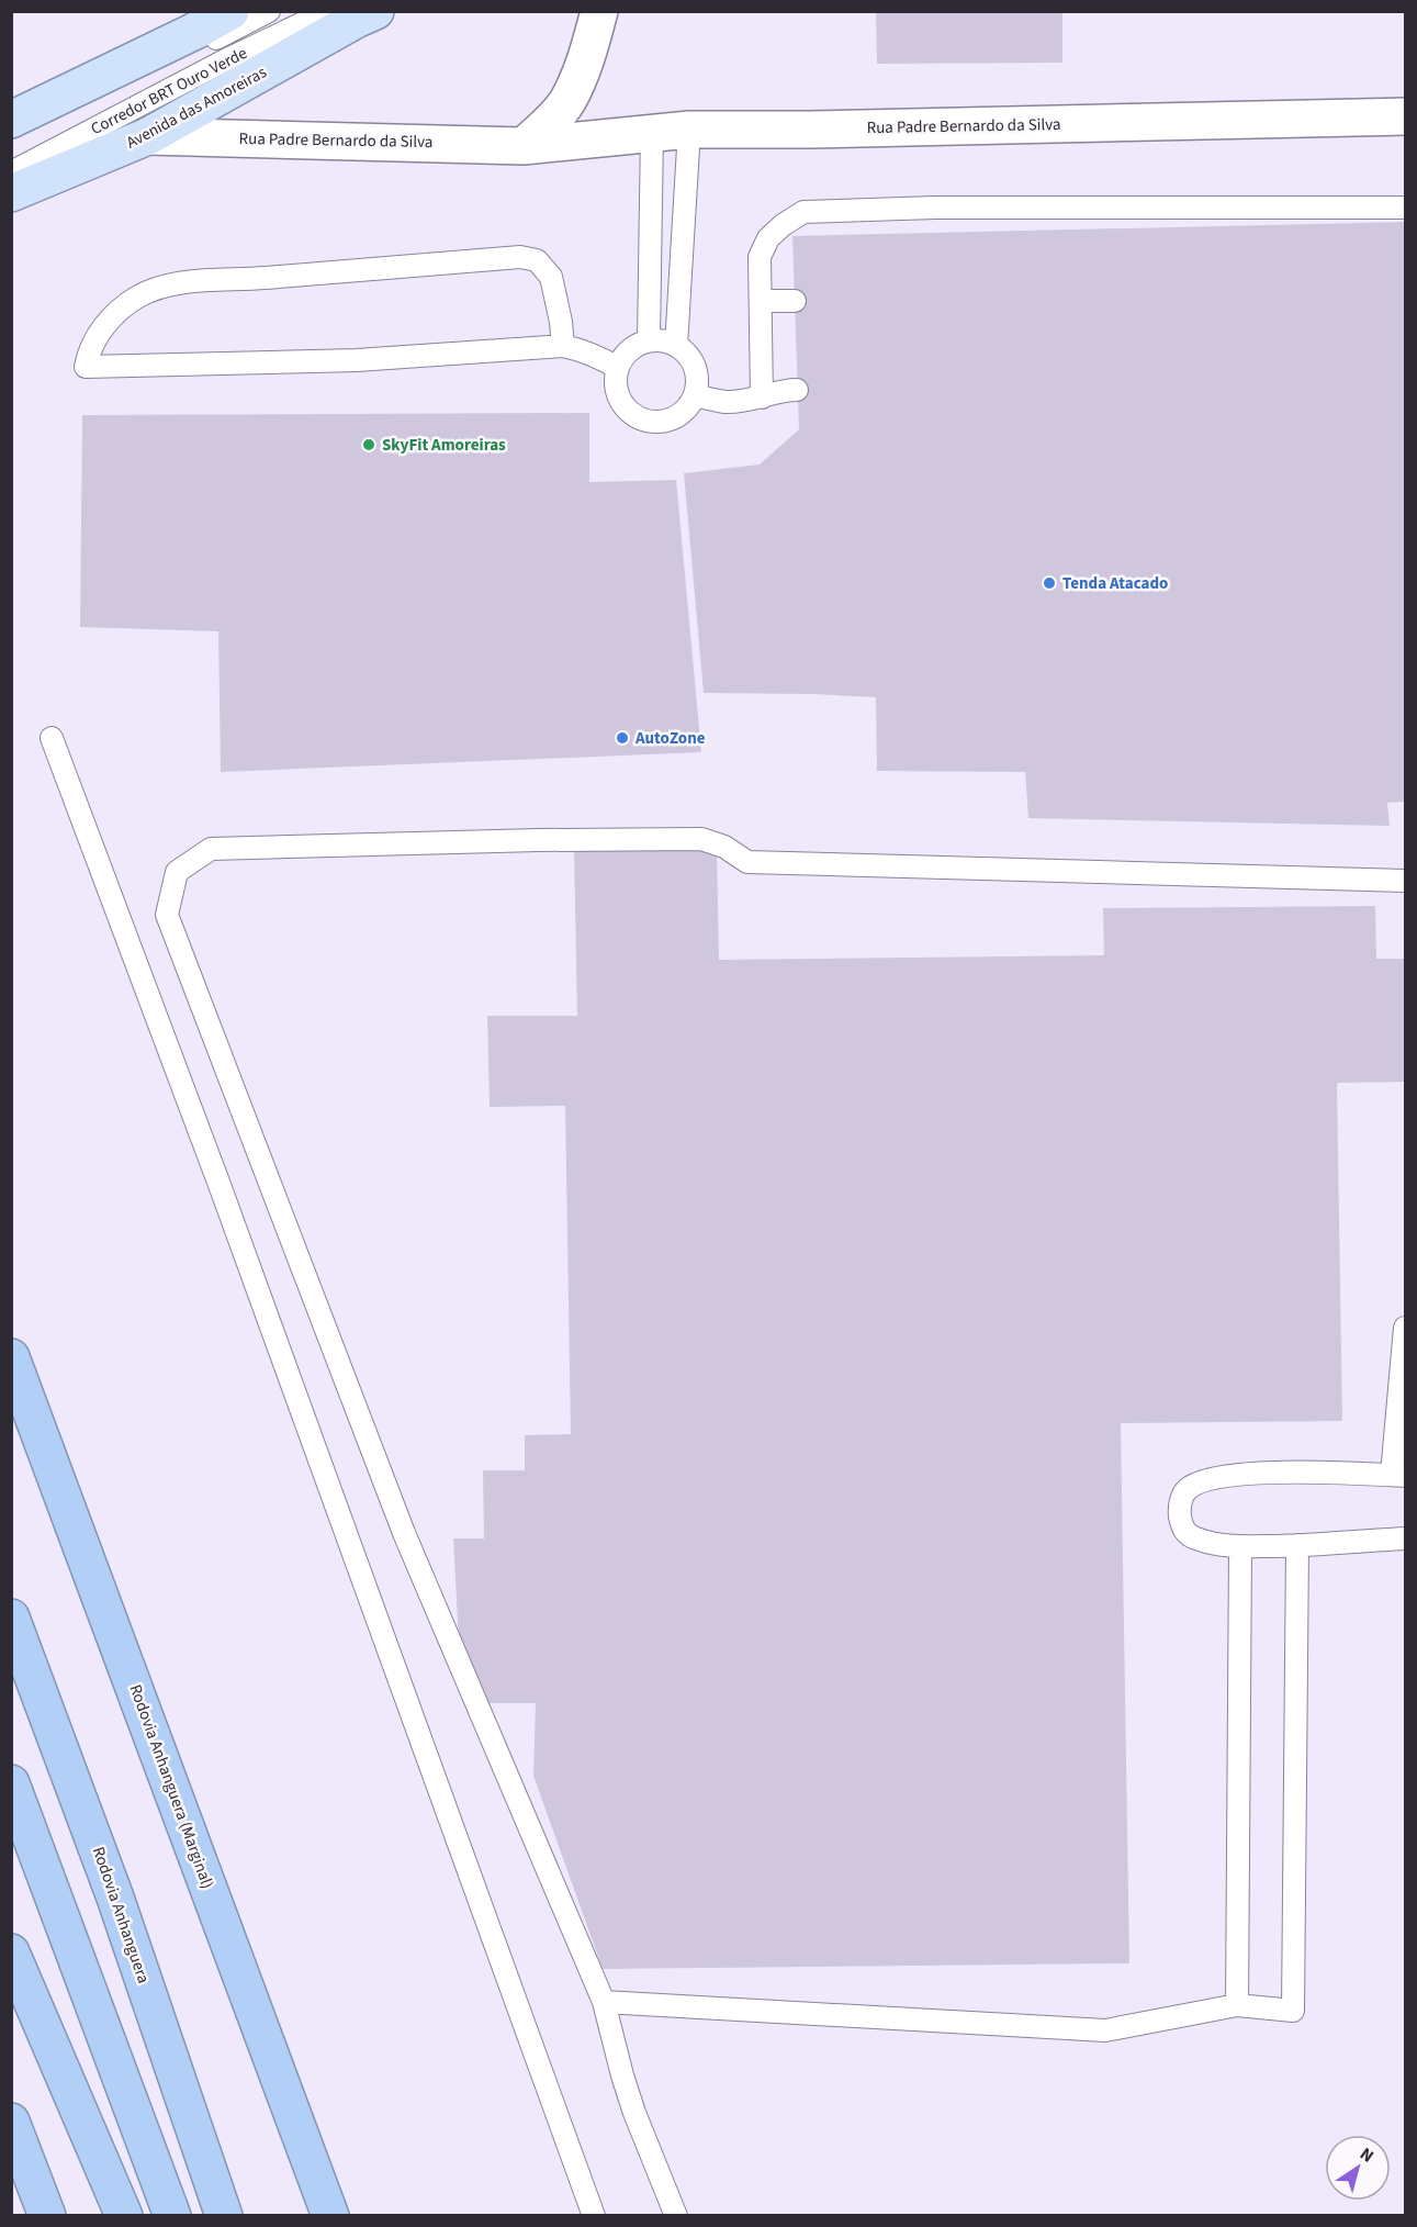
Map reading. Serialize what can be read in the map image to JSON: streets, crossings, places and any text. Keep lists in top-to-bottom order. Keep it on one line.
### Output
{"streets":{"highway":["Rodovia Anhanguera (Marginal)","Rodovia Anhanguera"],"main road":["Avenida das Amoreiras"],"street":["Rua Padre Bernardo da Silva"],"lane":["Corredor BRT Ouro Verde"]},"crossings":[["Avenida das Amoreiras","Rua Padre Bernardo da Silva"]],"places":["SkyFit Amoreiras","Tenda Atacado","AutoZone"],"north":"top right"}
